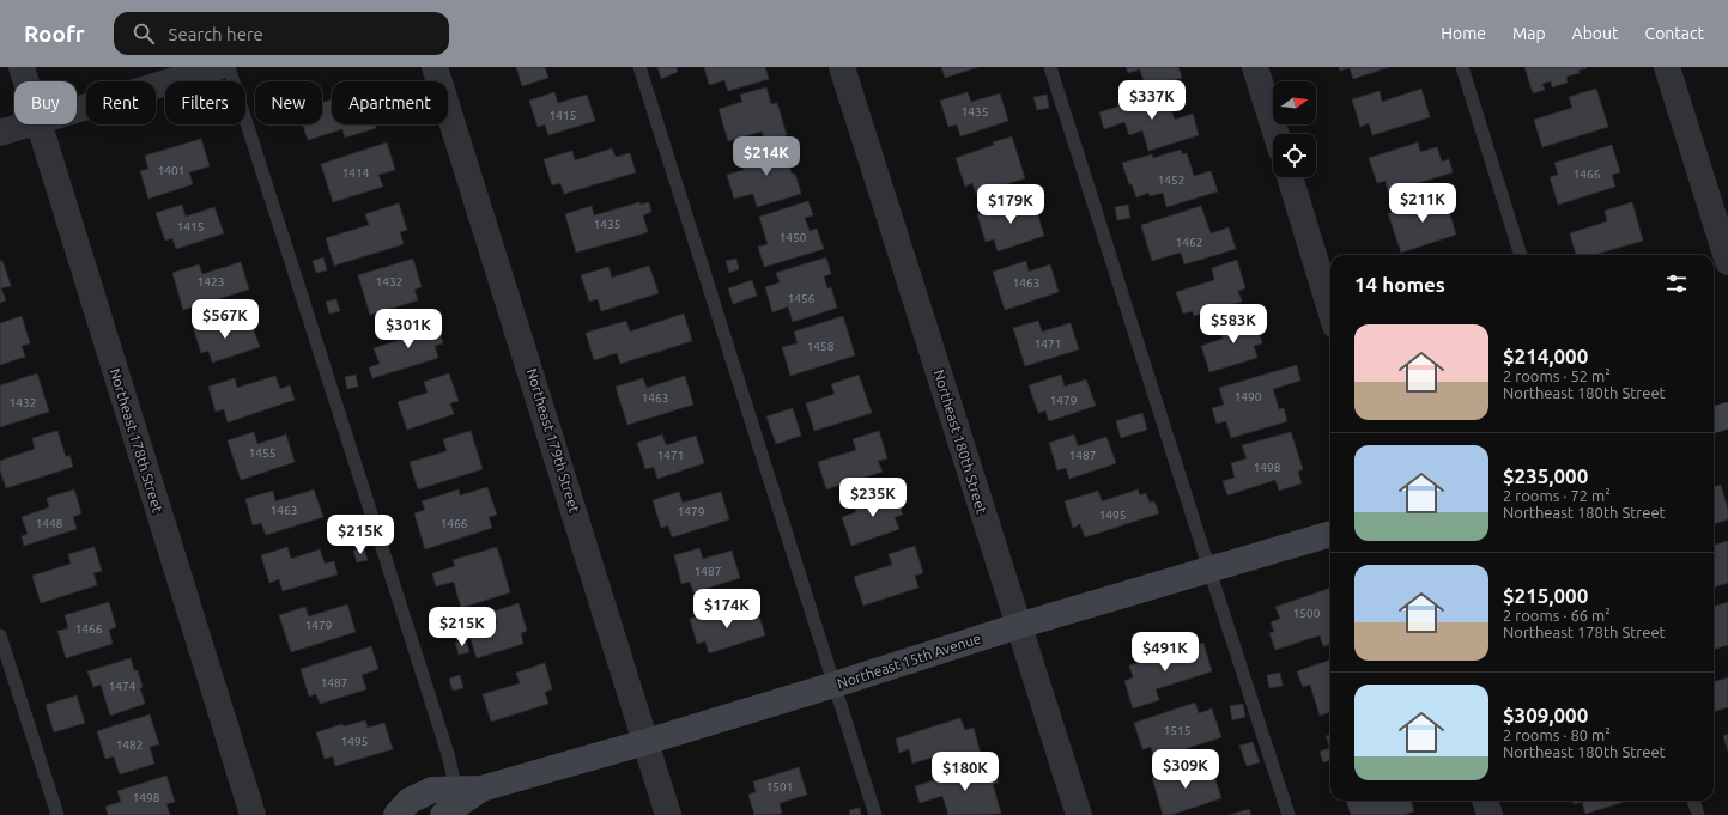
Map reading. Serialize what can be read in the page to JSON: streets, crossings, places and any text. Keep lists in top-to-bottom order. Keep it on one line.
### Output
{"streets":{"street":["Northeast 178th Street","Northeast 179th Street","Northeast 180th Street","Northeast 15th Avenue"]},"crossings":[["Northeast 179th Street","Northeast 15th Avenue"],["Northeast 180th Street","Northeast 15th Avenue"]],"house_numbers":["1435","1415","1401","1414","1466","1452","1435","1415","1450","1462","1423","1432","1463","1456","1471","1458","1490","1463","1479","1432","1455","1471","1487","1498","1463","1479","1495","1448","1466","1487","1500","1479","1466","1487","1474","1515","1495","1482","1501","1498"],"north":"right","page":{"header":"Roofr","search":"Search here","nav":["Home","Map","About","Contact"],"price":["$337K","$214K","$211K","$179K","$567K","$583K","$301K","$235K","$215K","$174K","$215K","$491K","$309K","$180K"],"chip":["Buy","Rent","Filters","New","Apartment"],"heading":"14 homes","list":[{"name":"$214,000","note":"2 rooms · 52 m² · Northeast 180th Street"},{"name":"$235,000","note":"2 rooms · 72 m² · Northeast 180th Street"},{"name":"$215,000","note":"2 rooms · 66 m² · Northeast 178th Street"},{"name":"$309,000","note":"2 rooms · 80 m² · Northeast 180th Street"}]}}
